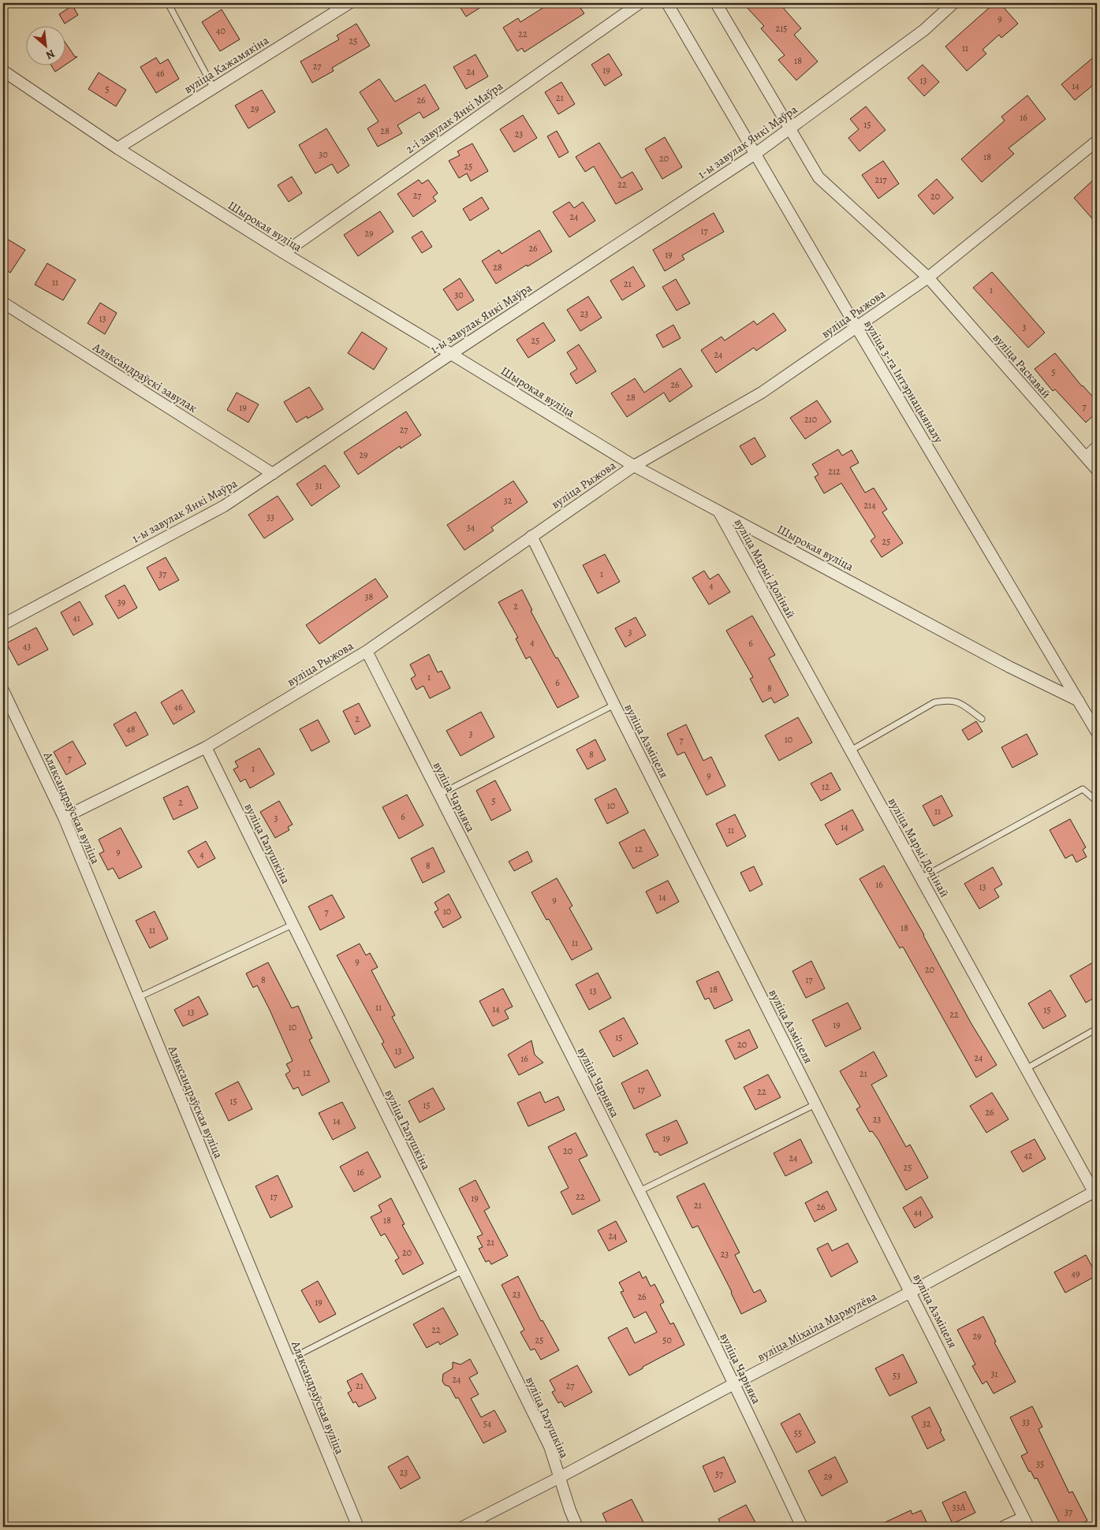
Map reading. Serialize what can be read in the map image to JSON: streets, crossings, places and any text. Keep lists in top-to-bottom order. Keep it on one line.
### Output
{"streets":{"street":["вуліца Кажамякіна","2-і завулак Янкі Маўра","1-ы завулак Янкі Маўра","Шырокая вуліца","вуліца Рыжова","вуліца Раскавай","Аляксандраўскі завулак","вуліца 3-га Інтэрнацыяналу","вуліца Марыі Долінай","вуліца Азміцеля","вуліца Чарняка","Аляксандраўская вуліца","вуліца Галушкіна","вуліца Міхаіла Мармулёва"]},"crossings":[["вуліца Кажамякіна","Шырокая вуліца"],["2-і завулак Янкі Маўра","Шырокая вуліца"],["1-ы завулак Янкі Маўра","Шырокая вуліца"],["1-ы завулак Янкі Маўра","вуліца Раскавай"],["1-ы завулак Янкі Маўра","Аляксандраўскі завулак"],["1-ы завулак Янкі Маўра","вуліца 3-га Інтэрнацыяналу"],["Шырокая вуліца","вуліца Рыжова"],["Шырокая вуліца","вуліца 3-га Інтэрнацыяналу"],["Шырокая вуліца","вуліца Марыі Долінай"],["вуліца Рыжова","вуліца Раскавай"],["вуліца Рыжова","вуліца 3-га Інтэрнацыяналу"],["вуліца Рыжова","вуліца Азміцеля"],["вуліца Рыжова","вуліца Чарняка"],["вуліца Рыжова","Аляксандраўская вуліца"],["вуліца Рыжова","вуліца Галушкіна"],["вуліца Марыі Долінай","вуліца Міхаіла Мармулёва"],["вуліца Азміцеля","вуліца Міхаіла Мармулёва"],["вуліца Чарняка","вуліца Міхаіла Мармулёва"],["вуліца Галушкіна","вуліца Міхаіла Мармулёва"]],"house_numbers":["9","215","40","22","25","11","18","27","19","24","46","13","14","5","21","26","29","16","15","28","23","30","18","20","25","217","22","27","20","24","17","29","26","19","28","11","21","1","30","23","13","3","25","24","5","26","28","7","19","210","27","29","212","31","32","214","33","34","25","37","1","4","38","39","2","41","3","4","6","43","1","6","8","46","2","48","3","10","7","8","7","1","9","12","5","2","10","11","6","3","14","11","12","9","4","8","16","13","14","9","10","7","18","11","11","9","20","8","17","18","13","11","14","15","13","22","19","10","15","20","13","24","16","12","21","17","22","15","15","26","23","14","19","20","42","24","25","16","17","22","19","21","26","44","18","24","21","20","23","49","23","26","19","22","29","25","50","31","53","24","21","27","33","54","32","55","35","23","57","29","33А","37"],"north":"bottom right"}
